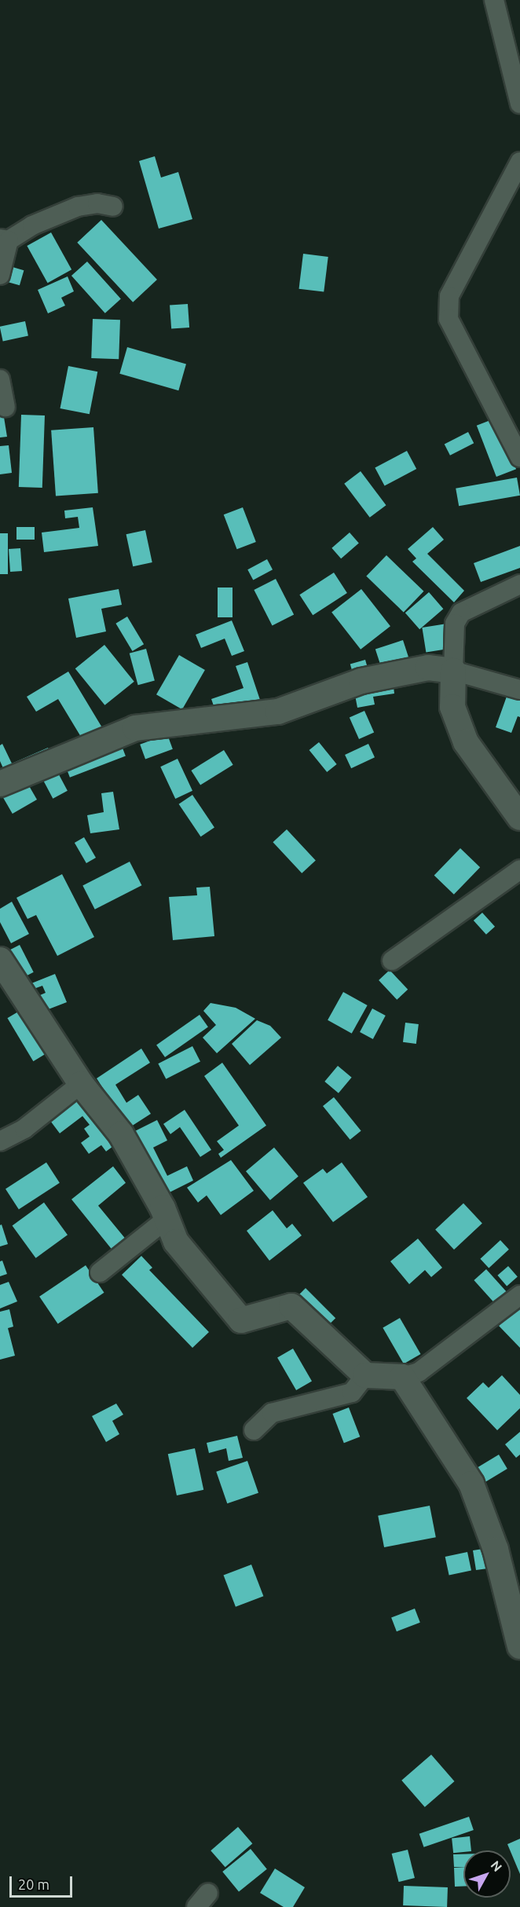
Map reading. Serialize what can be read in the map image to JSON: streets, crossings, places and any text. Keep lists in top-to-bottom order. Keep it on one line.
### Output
{"scale_bar":"20 m","north":"top right"}
